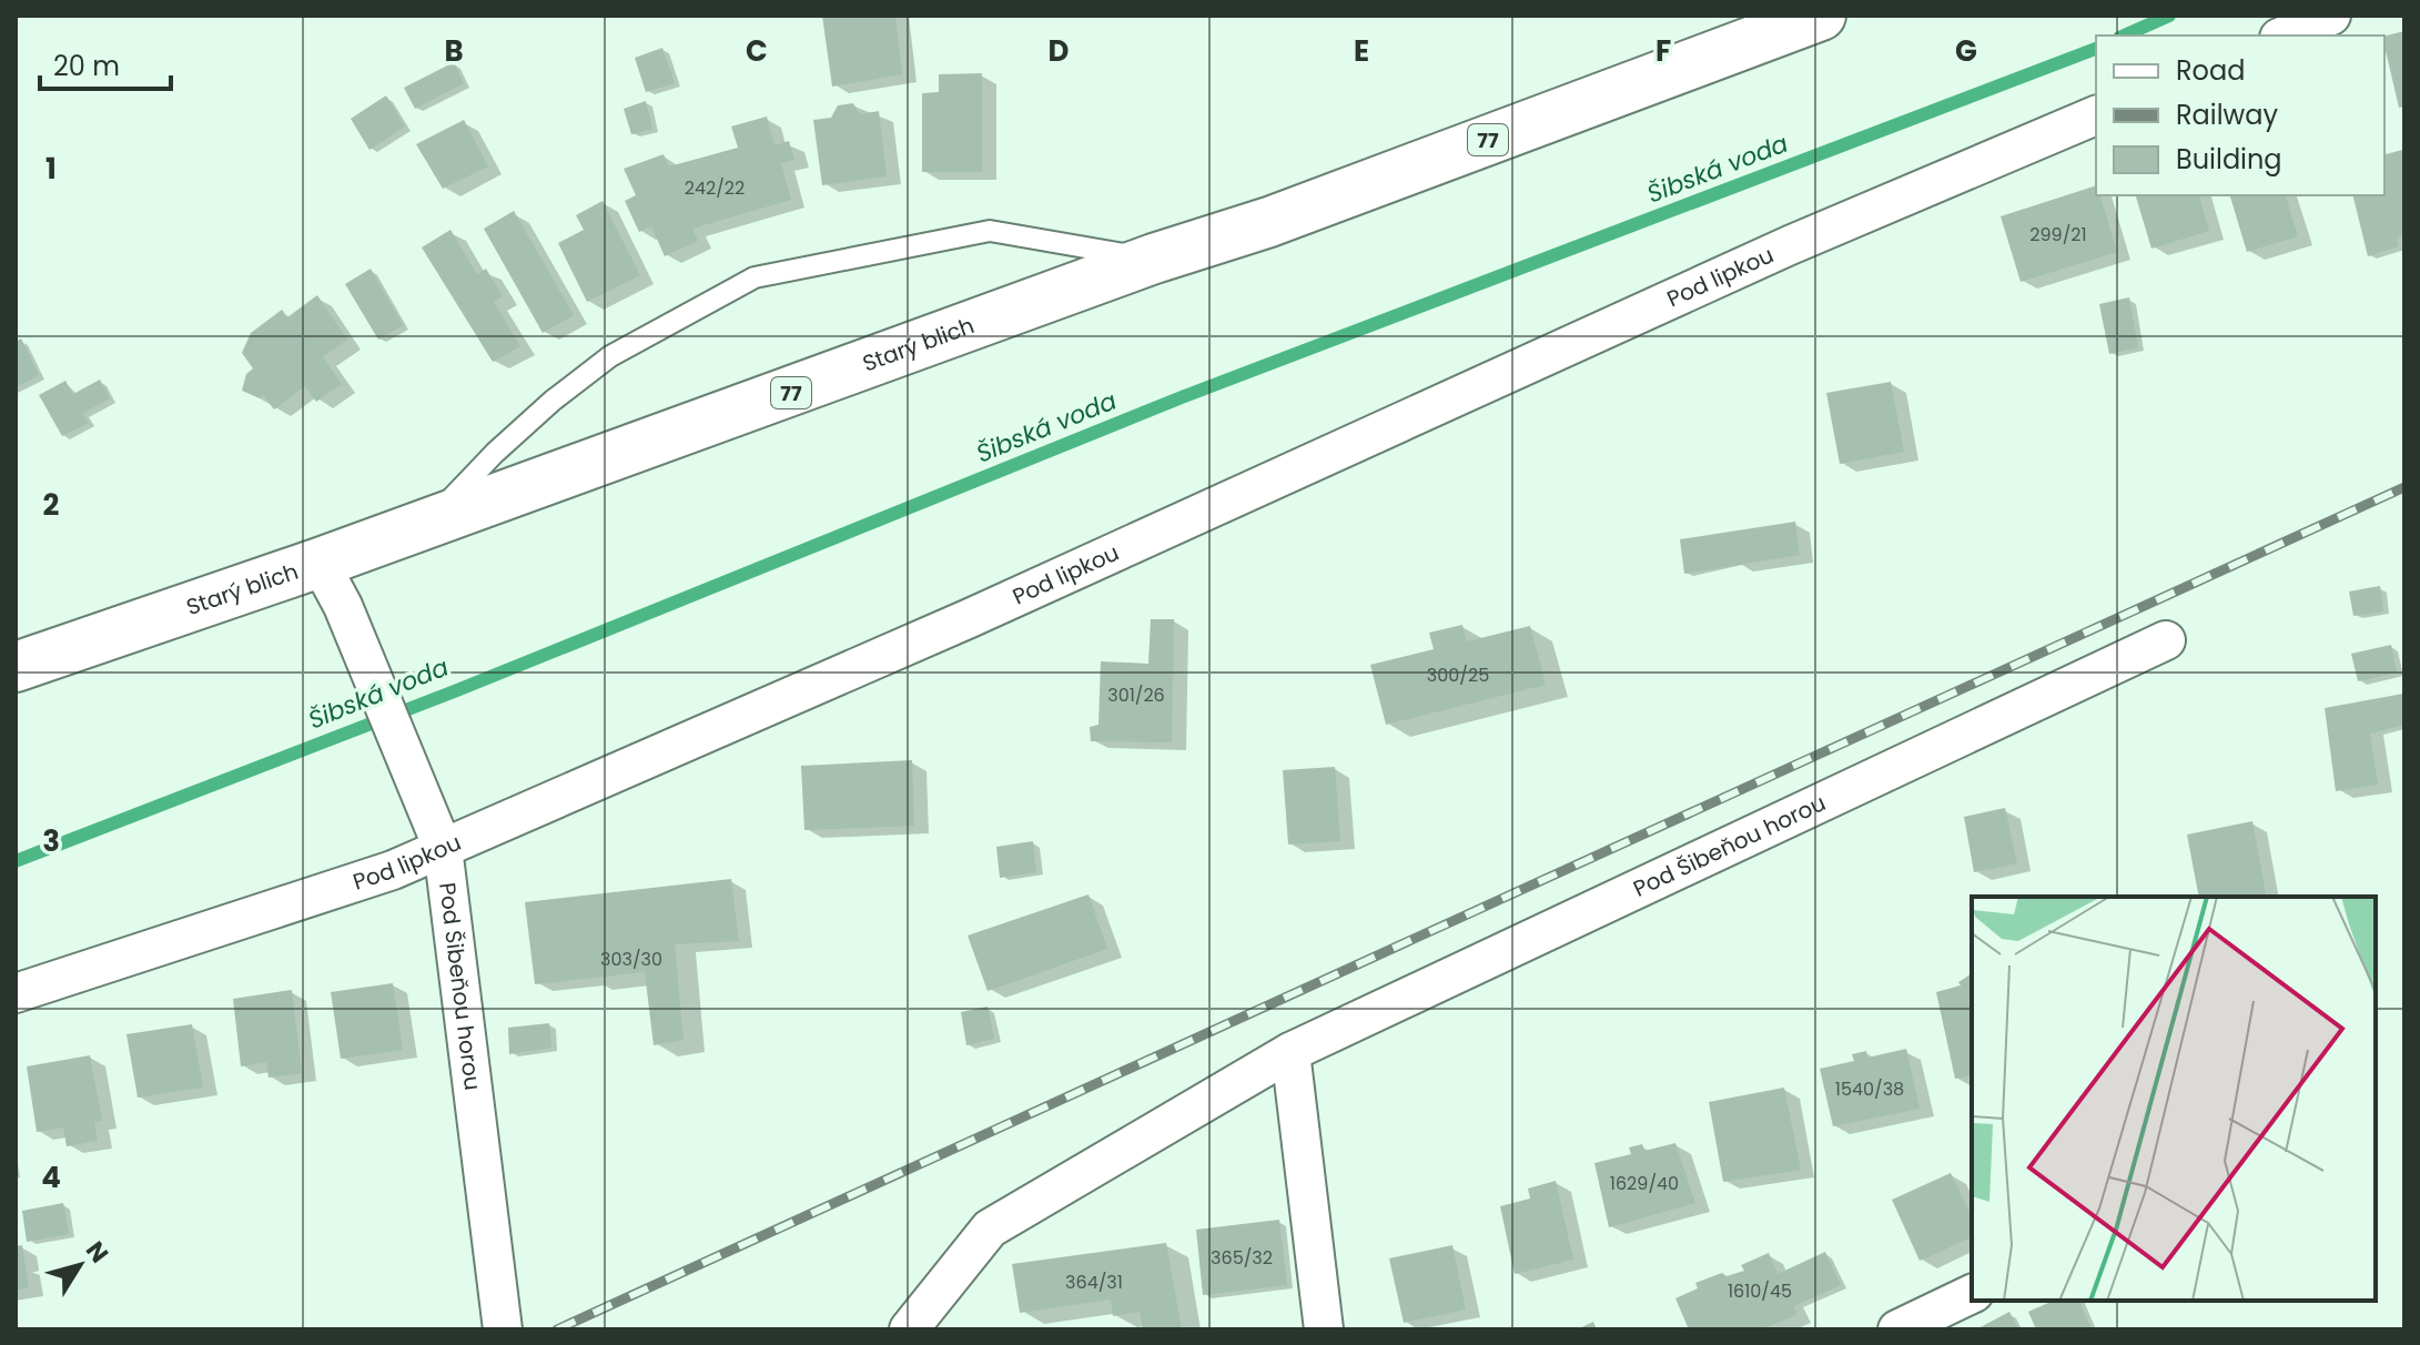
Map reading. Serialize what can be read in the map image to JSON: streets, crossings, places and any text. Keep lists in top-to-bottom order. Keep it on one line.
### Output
{"streets":{"main road":["77","Starý blich"],"street":["Pod lipkou","Pod Šibeňou horou"]},"crossings":[["Pod lipkou","Pod Šibeňou horou"],["Starý blich","Pod Šibeňou horou"]],"water":["Šibská voda"],"house_numbers":["242/22","299/21","300/25","301/26","303/30","1540/38","1629/40","365/32","364/31","1610/45"],"legend":["Road","Railway","Building"],"scale_bar":"20 m","north":"top right","grid":{"columns":["B","C","D","E","F","G"],"rows":["1","2","3","4"]}}
